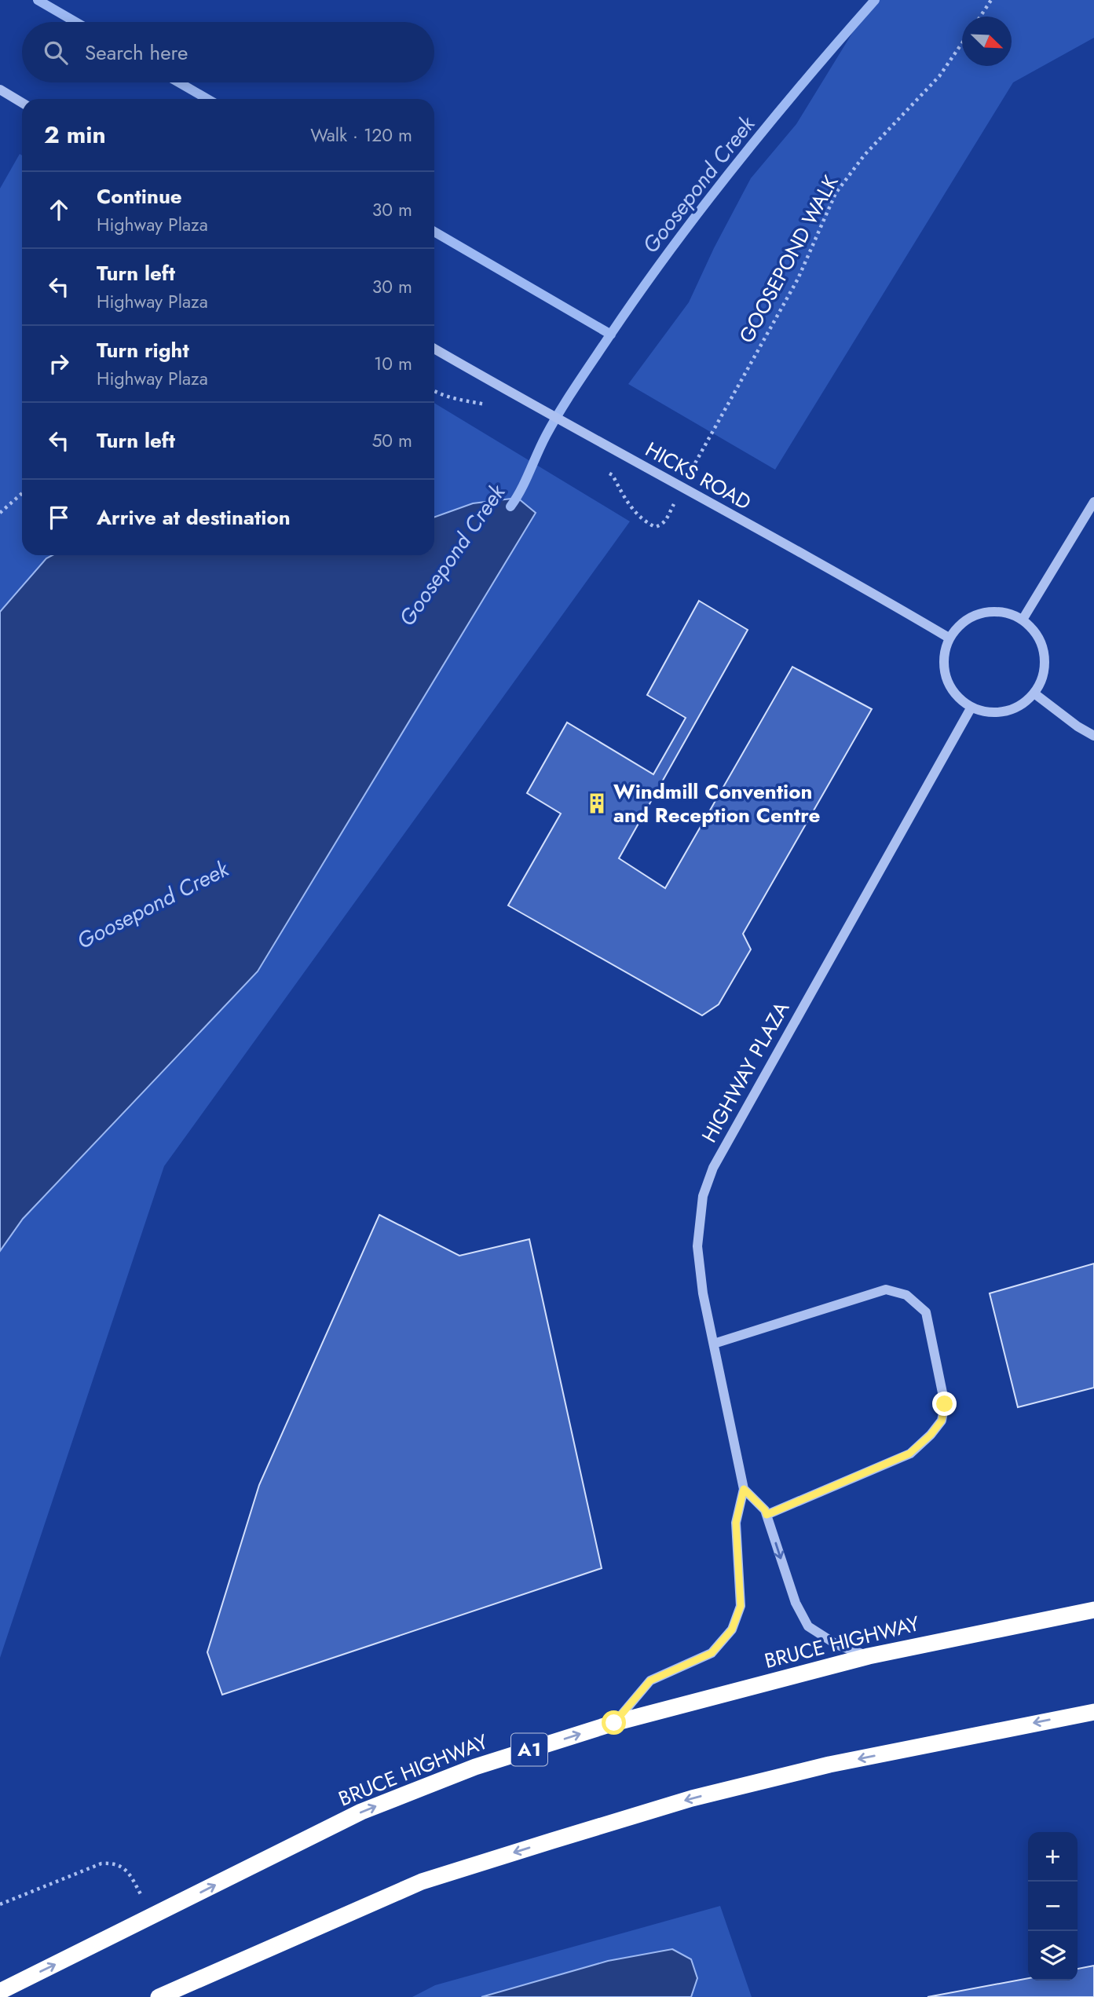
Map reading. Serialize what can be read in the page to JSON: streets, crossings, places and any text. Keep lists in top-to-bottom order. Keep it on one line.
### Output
{"streets":{"highway":["BRUCE HIGHWAY","A1"],"street":["HICKS ROAD","HIGHWAY PLAZA"],"path":["GOOSEPOND WALK"]},"crossings":[["HICKS ROAD","HIGHWAY PLAZA"],["HIGHWAY PLAZA","BRUCE HIGHWAY"]],"water":["Goosepond Creek"],"places":{"building":["Windmill Convention and Reception Centre"]},"north":"bottom right","page":{"search":"Search here","heading":["2 min","Walk · 120 m"],"list":[["Continue","Highway Plaza","30 m"],["Turn left","Highway Plaza","30 m"],["Turn right","Highway Plaza","10 m"],["Turn left","50 m"],"Arrive at destination"],"map_buttons":["+","−"]}}
